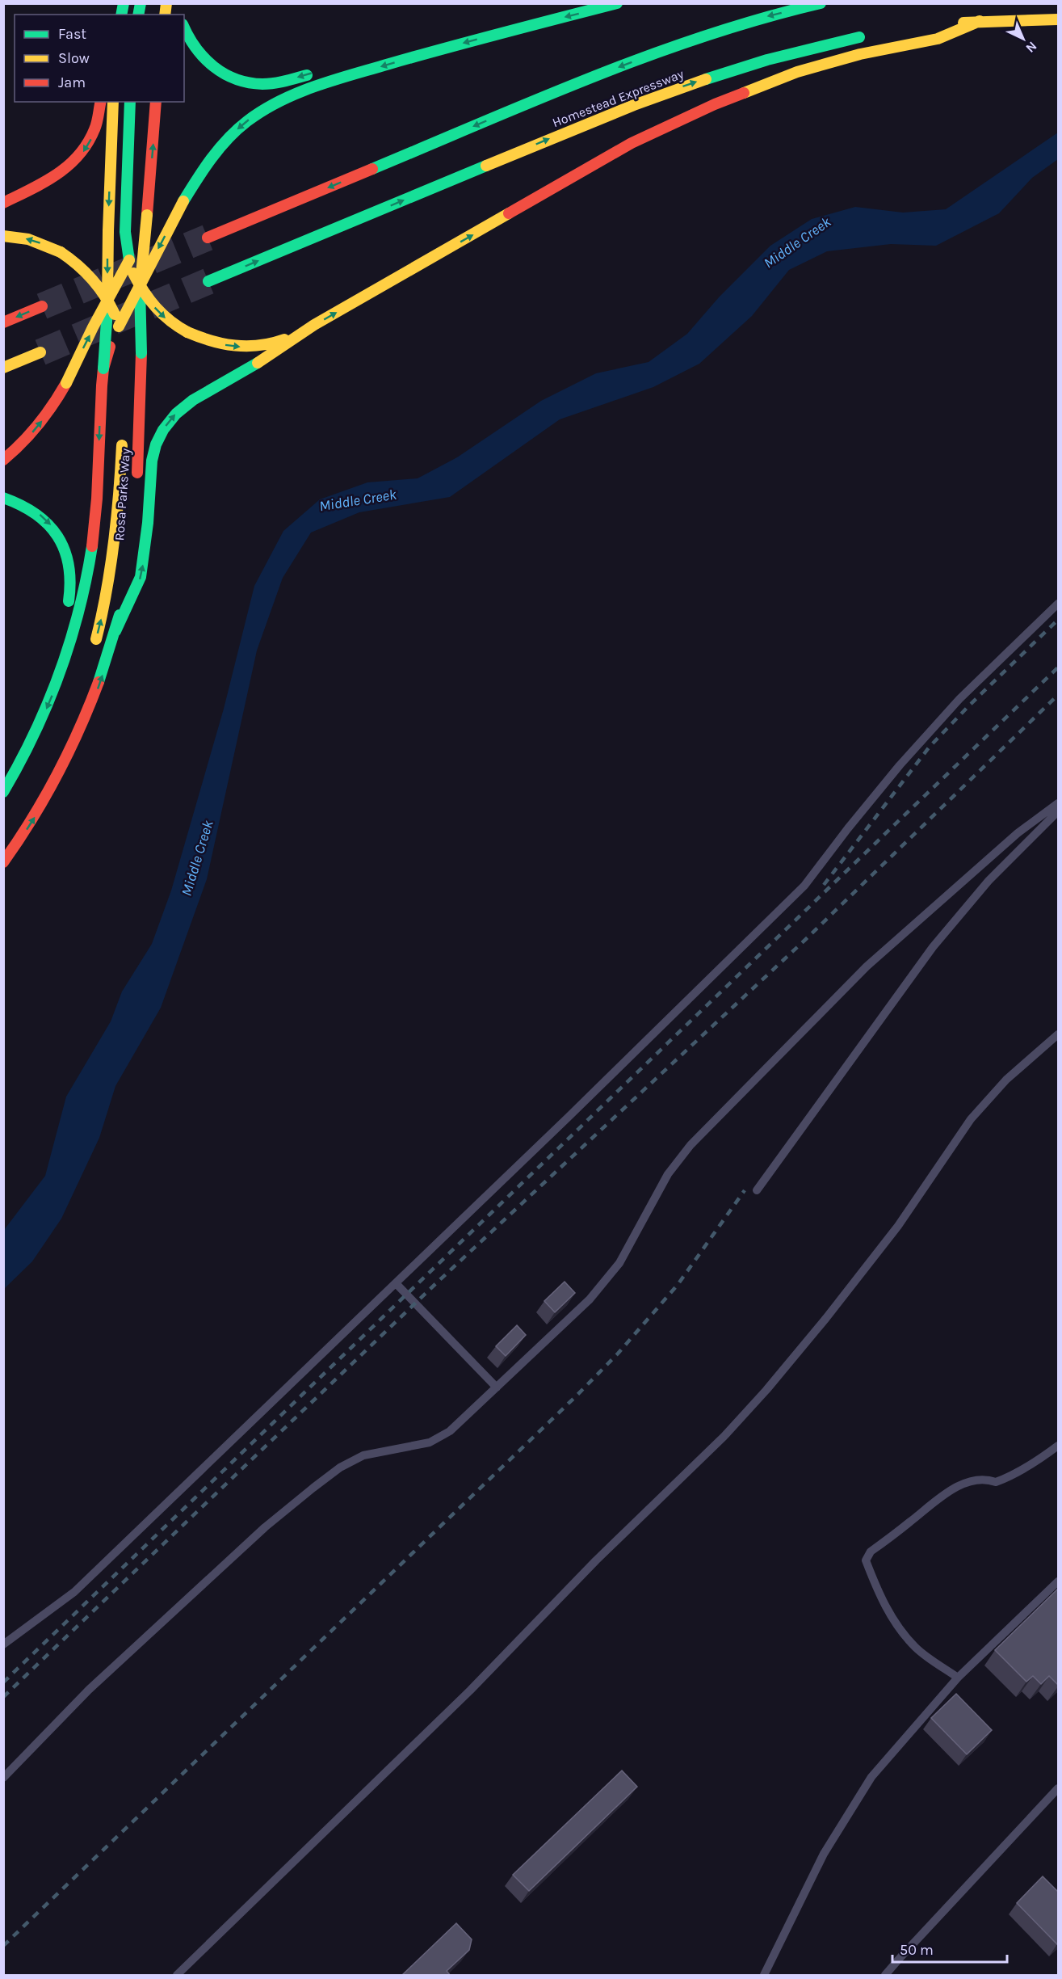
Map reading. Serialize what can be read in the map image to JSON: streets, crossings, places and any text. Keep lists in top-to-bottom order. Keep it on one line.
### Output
{"streets":{"main road":["Homestead Expressway","Rosa Parks Way"]},"water":["Middle Creek"],"legend":["Fast","Slow","Jam"],"scale_bar":"50 m","north":"bottom right"}
